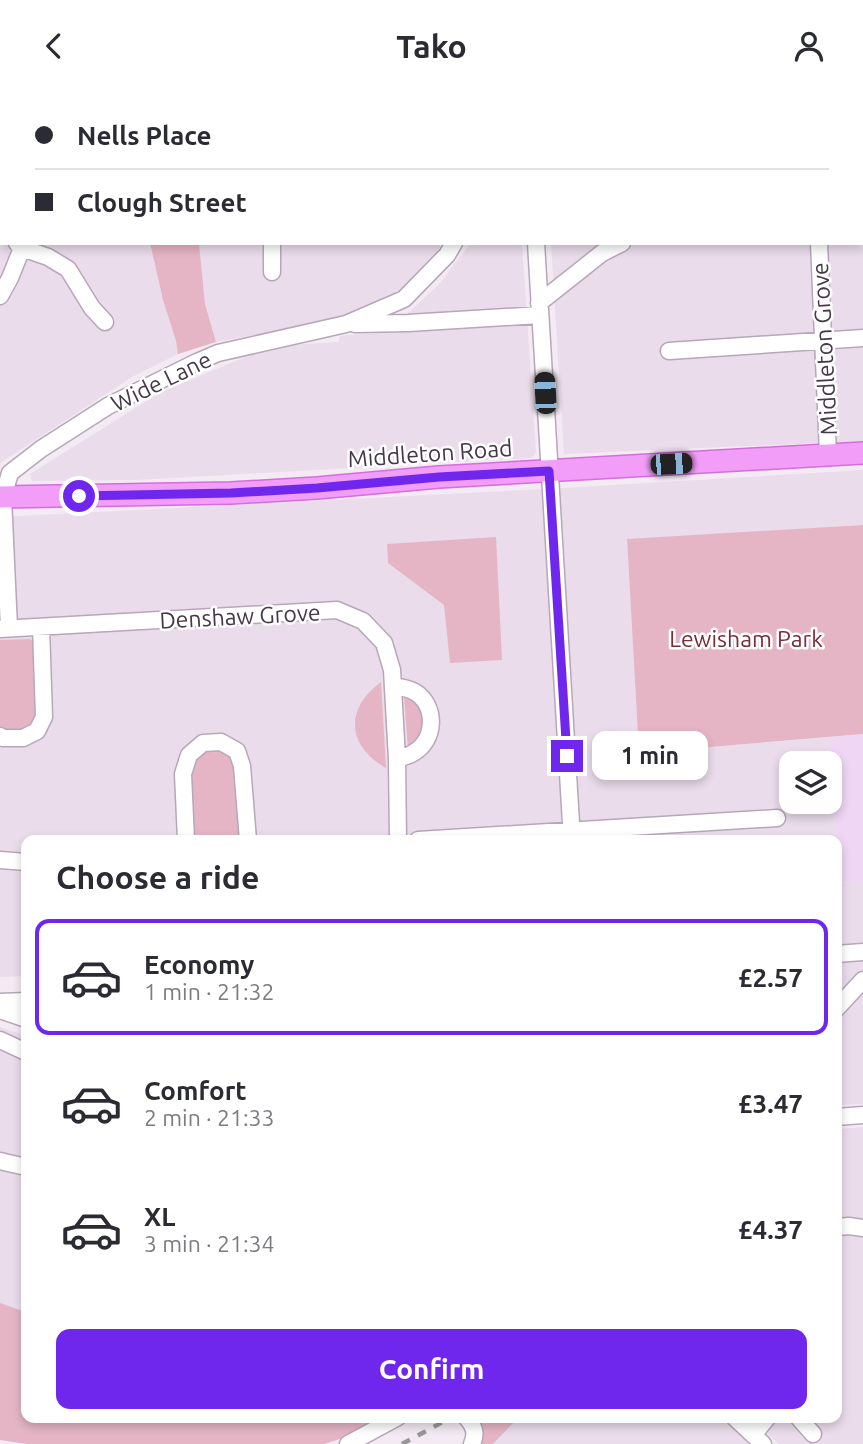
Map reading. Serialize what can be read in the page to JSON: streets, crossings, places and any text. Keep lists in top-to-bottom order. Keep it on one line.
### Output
{"streets":{"main road":["Middleton Road"],"street":["Middleton Grove","Wide Lane","Denshaw Grove"]},"crossings":[["Middleton Grove","Middleton Road"],["Wide Lane","Middleton Road"],["Wide Lane","Denshaw Grove"]],"parks":["Lewisham Park"],"page":{"header":"Tako","banner":["Nells Place","Clough Street"],"bubble":"1 min","heading":"Choose a ride","list":[{"name":"Economy","note":"1 min · 21:32","value":"£2.57"},{"name":"Comfort","note":"2 min · 21:33","value":"£3.47"},{"name":"XL","note":"3 min · 21:34","value":"£4.37"}],"buttons":"Confirm"}}
